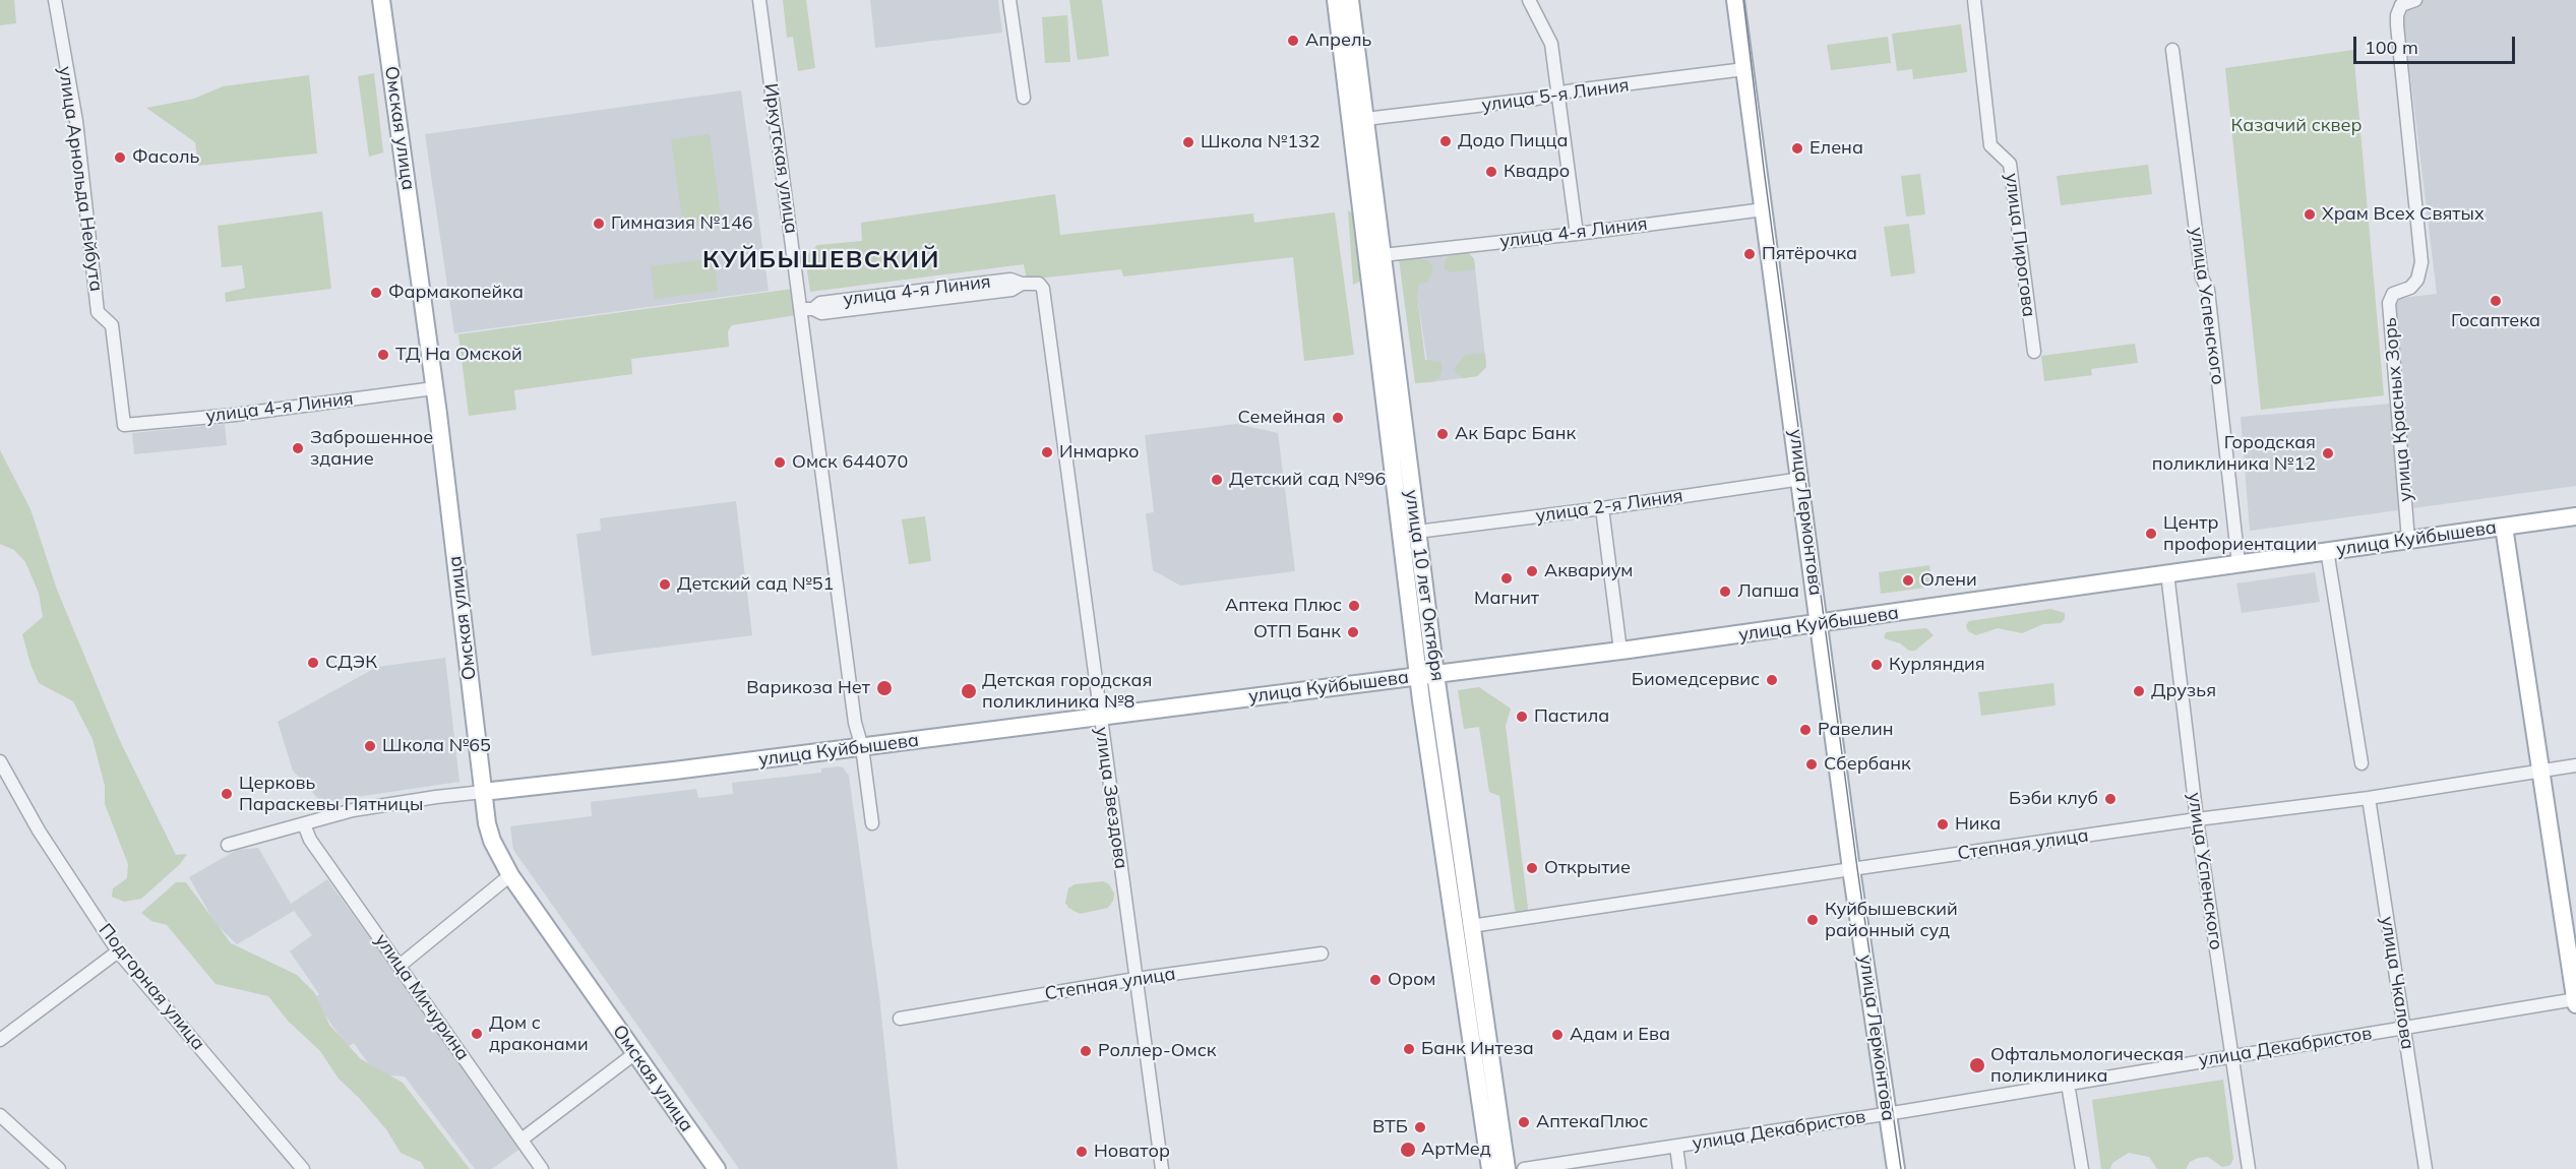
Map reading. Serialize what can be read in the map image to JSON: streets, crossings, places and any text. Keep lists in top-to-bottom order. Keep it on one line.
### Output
{"streets":{"main road":["Омская улица","улица Лермонтова","улица Куйбышева","улица 10 лет Октября"],"street":["улица 5-я Линия","Иркутская улица","улица Арнольда Нейбута","улица 4-я Линия","улица Пирогова","улица Успенского","улица Красных Зорь","улица 2-я Линия","улица Звездова","Степная улица","улица Чкалова","Подгорная улица","улица Мичурина","улица Декабристов"]},"crossings":[["улица 5-я Линия","улица Лермонтова"],["улица 5-я Линия","улица 10 лет Октября"],["Омская улица","улица 4-я Линия"],["Омская улица","улица Куйбышева"],["Иркутская улица","улица 4-я Линия"],["Иркутская улица","улица Куйбышева"],["улица Арнольда Нейбута","улица 4-я Линия"],["улица 4-я Линия","улица Лермонтова"],["улица 4-я Линия","улица 10 лет Октября"],["улица 4-я Линия","улица Звездова"],["улица Успенского","улица Куйбышева"],["улица Успенского","Степная улица"],["улица Успенского","улица Декабристов"],["улица Красных Зорь","улица Куйбышева"],["улица 2-я Линия","улица Лермонтова"],["улица 2-я Линия","улица 10 лет Октября"],["улица Лермонтова","улица Куйбышева"],["улица Лермонтова","Степная улица"],["улица Лермонтова","улица Декабристов"],["улица Куйбышева","улица 10 лет Октября"],["улица Куйбышева","улица Звездова"],["улица Куйбышева","улица Мичурина"],["улица 10 лет Октября","Степная улица"],["улица Звездова","Степная улица"],["Степная улица","улица Чкалова"],["улица Чкалова","улица Декабристов"]],"districts":["КУЙБЫШЕВСКИЙ"],"parks":["Казачий сквер"],"places":["Апрель","Додо Пицца","Школа №132","Елена","Фасоль","Квадро","Храм Всех Святых","Гимназия №146","Пятёрочка","Фармакопейка","Госаптека","ТД На Омской","Семейная","Ак Барс Банк","Заброшенное здание","Инмарко","Городская поликлиника №12","Омск 644070","Детский сад №96","Центр профориентации","Аквариум","Магнит","Олени","Детский сад №51","Лапша","Аптека Плюс","ОТП Банк","СДЭК","Курляндия","Биомедсервис","Варикоза Нет","Детская городская поликлиника №8","Друзья","Пастила","Равелин","Школа №65","Сбербанк","Церковь Параскевы Пятницы","Бэби клуб","Ника","Открытие","Куйбышевский районный суд","Ором","Дом с драконами","Адам и Ева","Банк Интеза","Роллер-Омск","Офтальмологическая поликлиника","АптекаПлюс","ВТБ","АртМед","Новатор"],"scale_bar":"100 m"}
